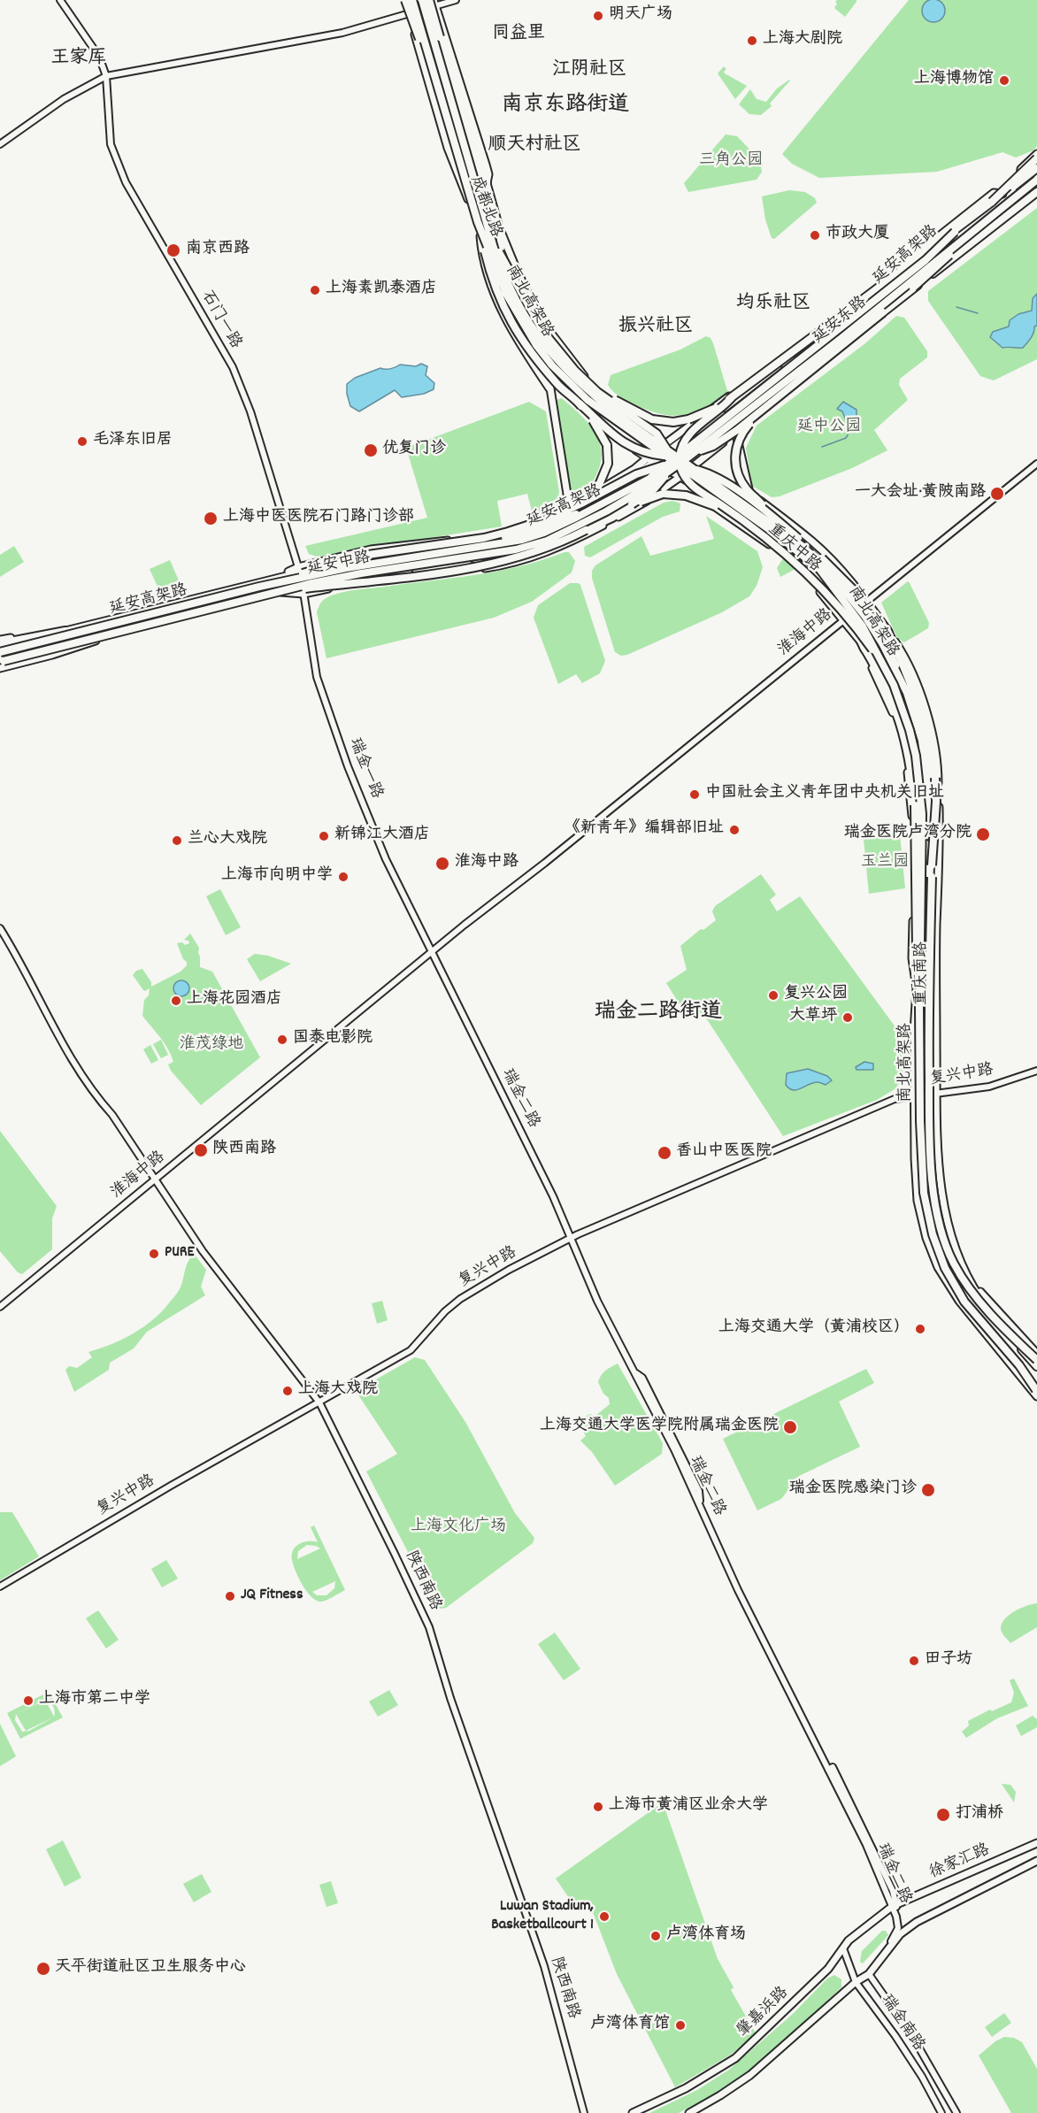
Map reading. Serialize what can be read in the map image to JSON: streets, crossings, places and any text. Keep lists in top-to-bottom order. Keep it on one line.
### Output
{"streets":{"highway":["延安高架路","南北高架路"],"main road":["成都北路","石门一路","延安东路","重庆中路","延安中路","淮海中路","瑞金一路","重庆南路","复兴中路","瑞金二路","陕西南路","徐家汇路","肇嘉浜路","瑞金南路"]},"crossings":[["成都北路","南北高架路"],["成都北路","延安东路"],["成都北路","重庆中路"],["成都北路","延安中路"],["延安高架路","延安东路"],["延安高架路","延安中路"],["南北高架路","重庆南路"],["石门一路","延安中路"],["石门一路","瑞金一路"],["延安东路","重庆中路"],["延安东路","延安中路"],["延安东路","瑞金一路"],["重庆中路","延安中路"],["重庆中路","淮海中路"],["重庆中路","重庆南路"],["延安中路","瑞金一路"],["淮海中路","瑞金一路"],["淮海中路","重庆南路"],["淮海中路","瑞金二路"],["淮海中路","陕西南路"],["瑞金一路","瑞金二路"],["重庆南路","复兴中路"],["复兴中路","瑞金二路"],["复兴中路","陕西南路"],["瑞金二路","徐家汇路"],["瑞金二路","肇嘉浜路"],["瑞金二路","瑞金南路"],["徐家汇路","肇嘉浜路"],["徐家汇路","瑞金南路"],["肇嘉浜路","瑞金南路"]],"districts":["同益里","王家厍","江阴社区","南京东路街道","顺天村社区","均乐社区","振兴社区","瑞金二路街道"],"parks":["三角公园","延中公园","玉兰园","淮茂绿地","上海文化广场"],"places":["明天广场","上海大剧院","上海博物馆","市政大厦","南京西路","上海素凯泰酒店","毛泽东旧居","优复门诊","一大会址·黄陂南路","上海中医医院石门路门诊部","中国社会主义青年团中央机关旧址","《新青年》编辑部旧址","瑞金医院卢湾分院","新锦江大酒店","兰心大戏院","淮海中路","上海市向明中学","复兴公园","上海花园酒店","大草坪","国泰电影院","陕西南路","香山中医医院","PURE","上海交通大学（黄浦校区）","上海大戏院","上海交通大学医学院附属瑞金医院","瑞金医院感染门诊","JQ Fitness","田子坊","上海市第二中学","上海市黄浦区业余大学","打浦桥","Luwan Stadium, Basketballcourt 1","卢湾体育场","天平街道社区卫生服务中心","卢湾体育馆"]}
